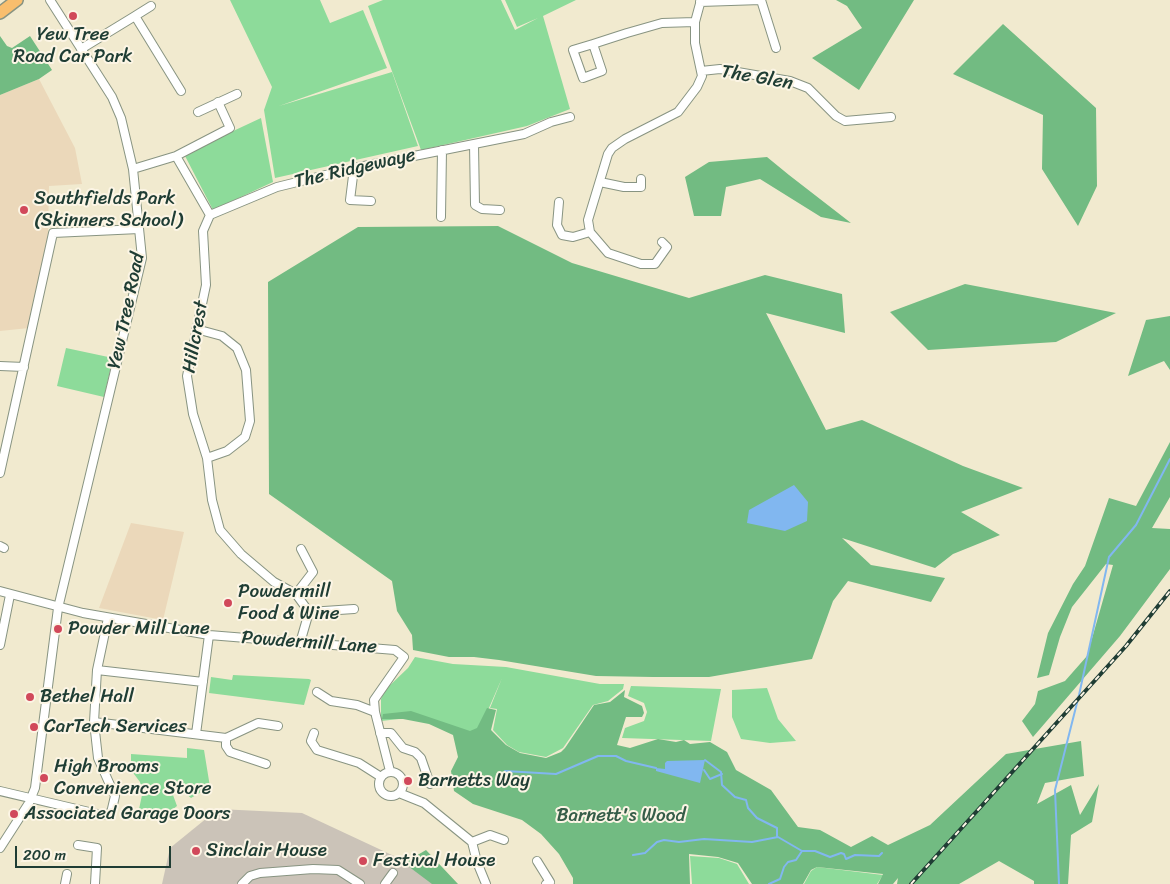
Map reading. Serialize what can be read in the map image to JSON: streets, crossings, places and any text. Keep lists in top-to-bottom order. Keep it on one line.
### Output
{"streets":{"street":["The Glen","The Ridgewaye","Yew Tree Road","Hillcrest","Powdermill Lane"]},"crossings":[["The Ridgewaye","Hillcrest"],["Yew Tree Road","Powdermill Lane"]],"parks":["Barnett's Wood"],"places":["Yew Tree Road Car Park","Southfields Park (Skinners School)","Powdermill Food & Wine","Powder Mill Lane","Bethel Hall","CarTech Services","High Brooms Convenience Store","Barnetts Way","Associated Garage Doors","Sinclair House","Festival House"],"scale_bar":"200 m"}
